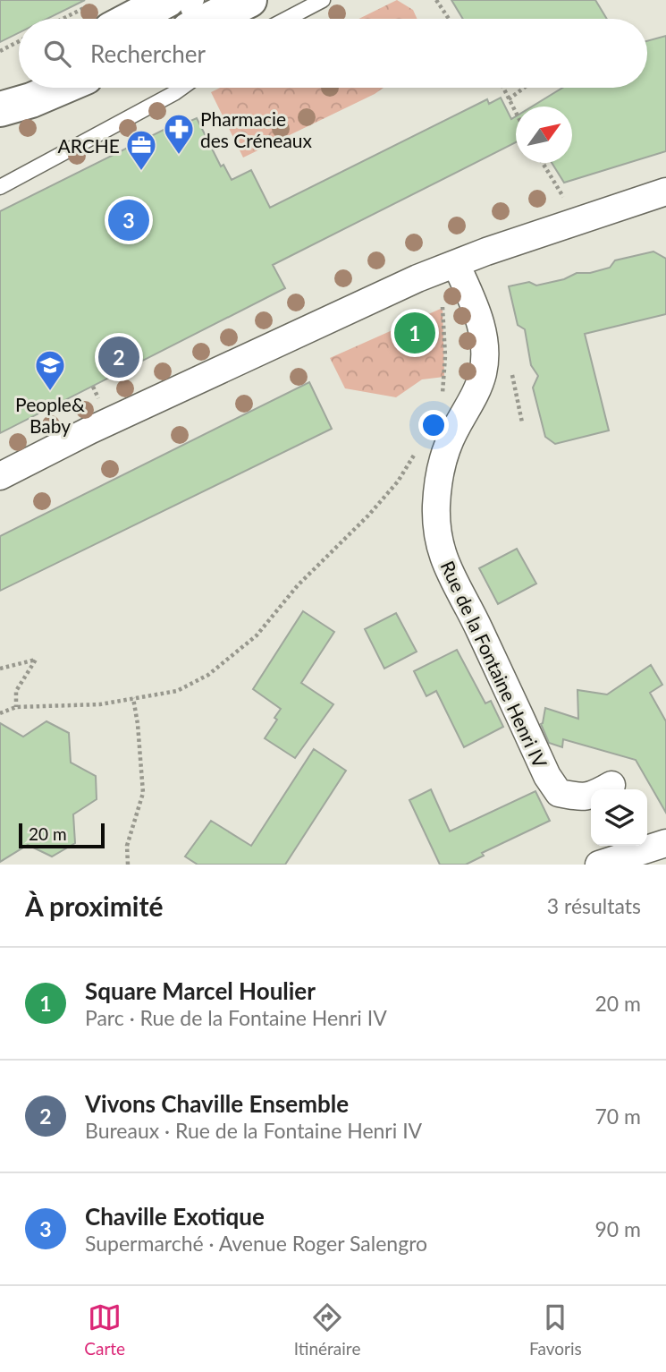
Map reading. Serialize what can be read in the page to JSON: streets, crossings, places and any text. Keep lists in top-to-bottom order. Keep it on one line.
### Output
{"streets":{"street":["Rue de la Fontaine Henri IV"]},"places":{"pharmacy":["Pharmacie des Créneaux"],"office":["ARCHE"],"school or university":["People& Baby"]},"scale_bar":"20 m","north":"top right","page":{"search":"Rechercher","pins":["3","1","2"],"scale":"20 m","heading":["À proximité","3 résultats"],"list":[{"mark":"1","name":"Square Marcel Houlier","note":"Parc · Rue de la Fontaine Henri IV","value":"20 m"},{"mark":"2","name":"Vivons Chaville Ensemble","note":"Bureaux · Rue de la Fontaine Henri IV","value":"70 m"},{"mark":"3","name":"Chaville Exotique","note":"Supermarché · Avenue Roger Salengro","value":"90 m"}],"nav":["Carte","Itinéraire","Favoris"]}}
